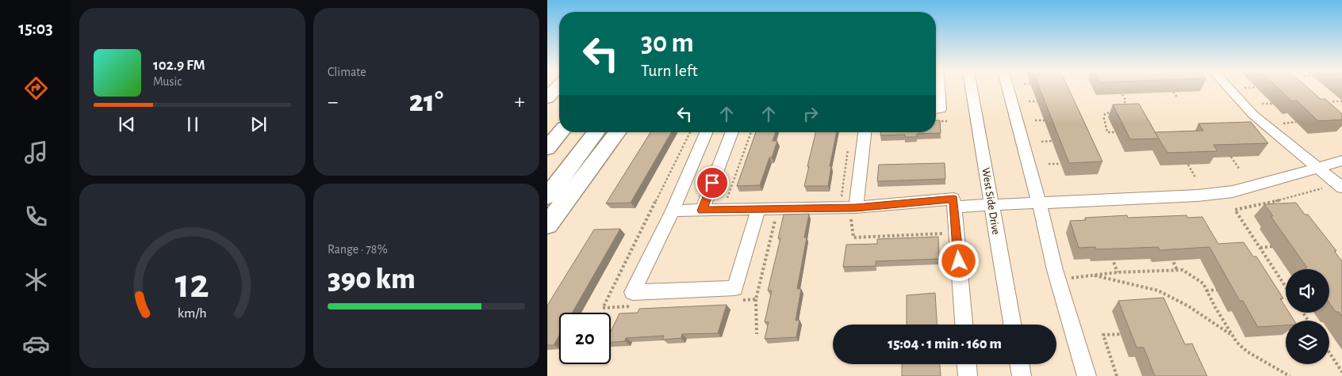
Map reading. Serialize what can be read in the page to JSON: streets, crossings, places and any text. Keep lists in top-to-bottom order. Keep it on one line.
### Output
{"streets":{"street":["West Side Drive"]},"page":{"tabs":"15:03","tile":["Climate",["Range · 78%","390 km"]],"turn":["30 m","Turn left"],"song":["102.9 FM","Music"],"heat":["−","21°","+"],"limit":"20","trip":"15:04 · 1 min · 160 m","gauge":["12","km/h"]}}
